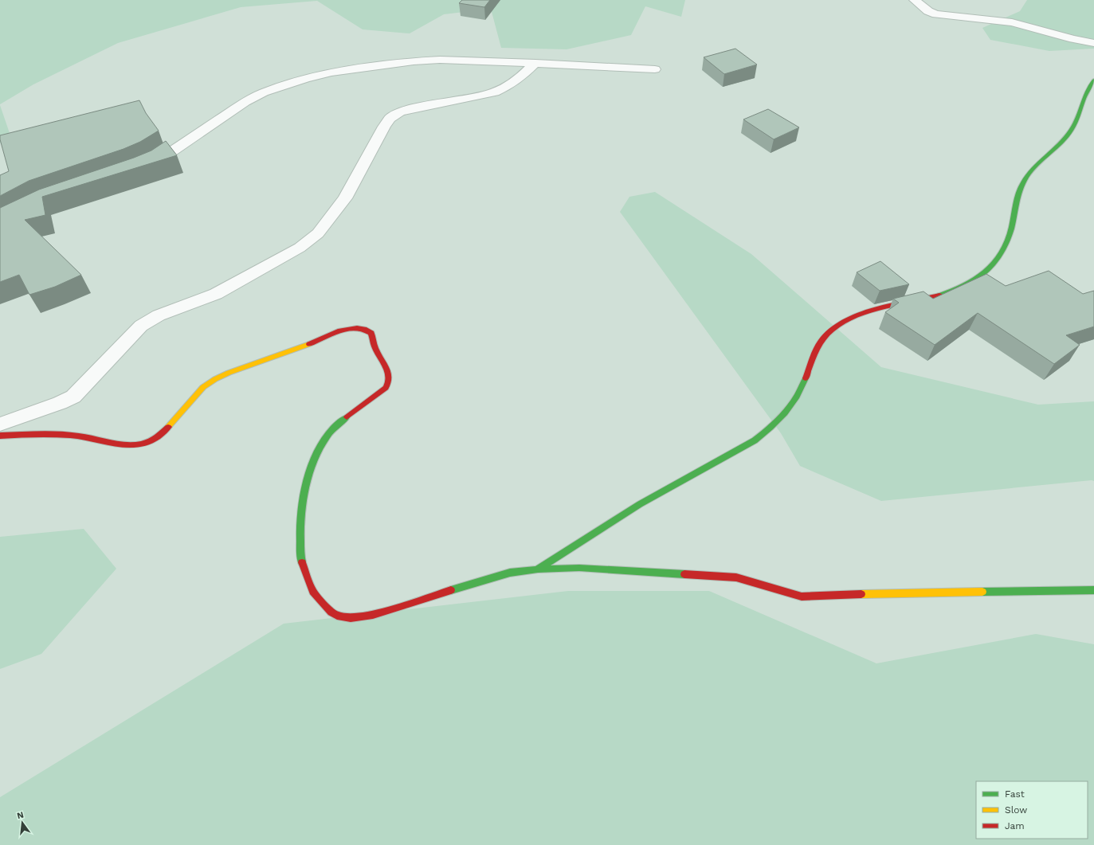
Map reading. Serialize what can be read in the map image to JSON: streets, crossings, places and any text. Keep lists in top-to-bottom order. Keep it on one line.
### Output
{"legend":["Fast","Slow","Jam"],"north":"top"}
